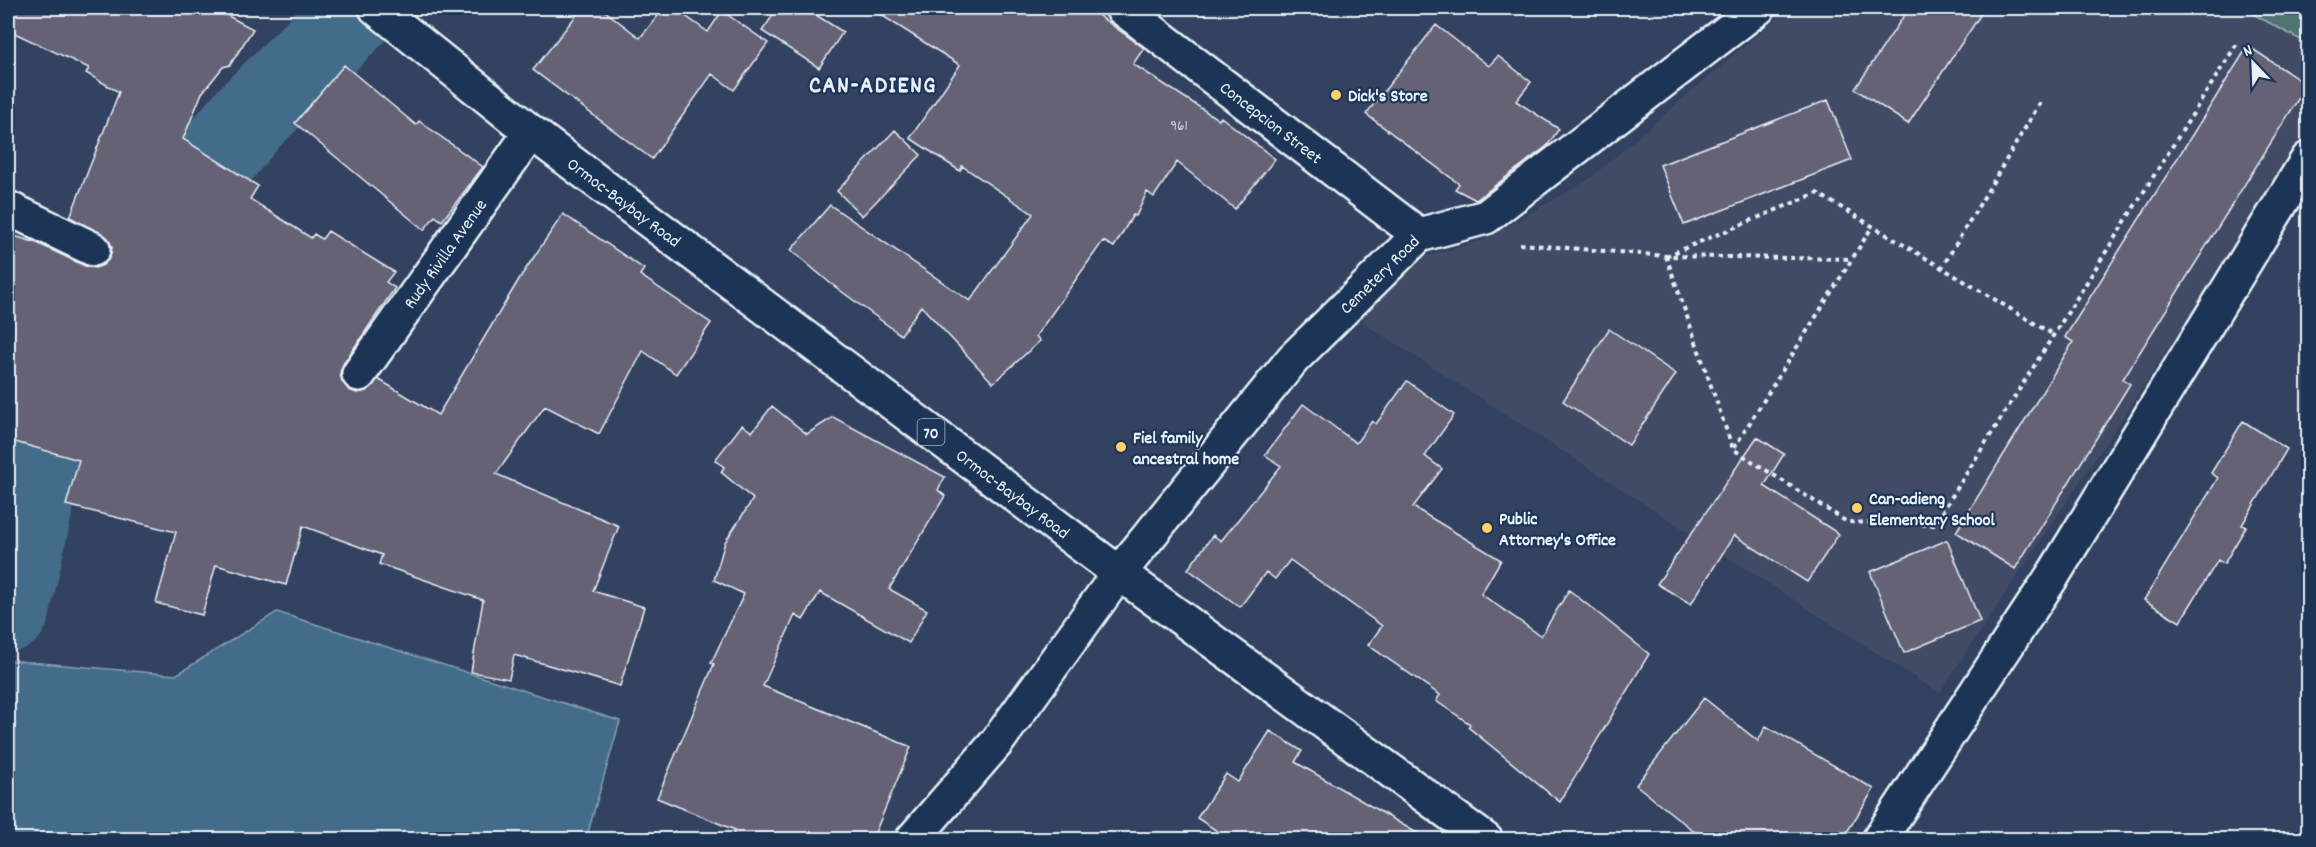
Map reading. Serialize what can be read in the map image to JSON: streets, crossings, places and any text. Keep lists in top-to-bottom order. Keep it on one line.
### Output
{"streets":{"main road":["Concepcion Street","Ormoc-Baybay Road","Rudy Rivilla Avenue","Cemetery Road","70"]},"crossings":[["Concepcion Street","Cemetery Road"],["Ormoc-Baybay Road","Rudy Rivilla Avenue"],["Ormoc-Baybay Road","Cemetery Road"]],"districts":["CAN-ADIENG"],"places":["Dick's Store","Fiel family ancestral home","Can-adieng Elementary School","Public Attorney's Office"],"house_numbers":["961"],"north":"top left"}
